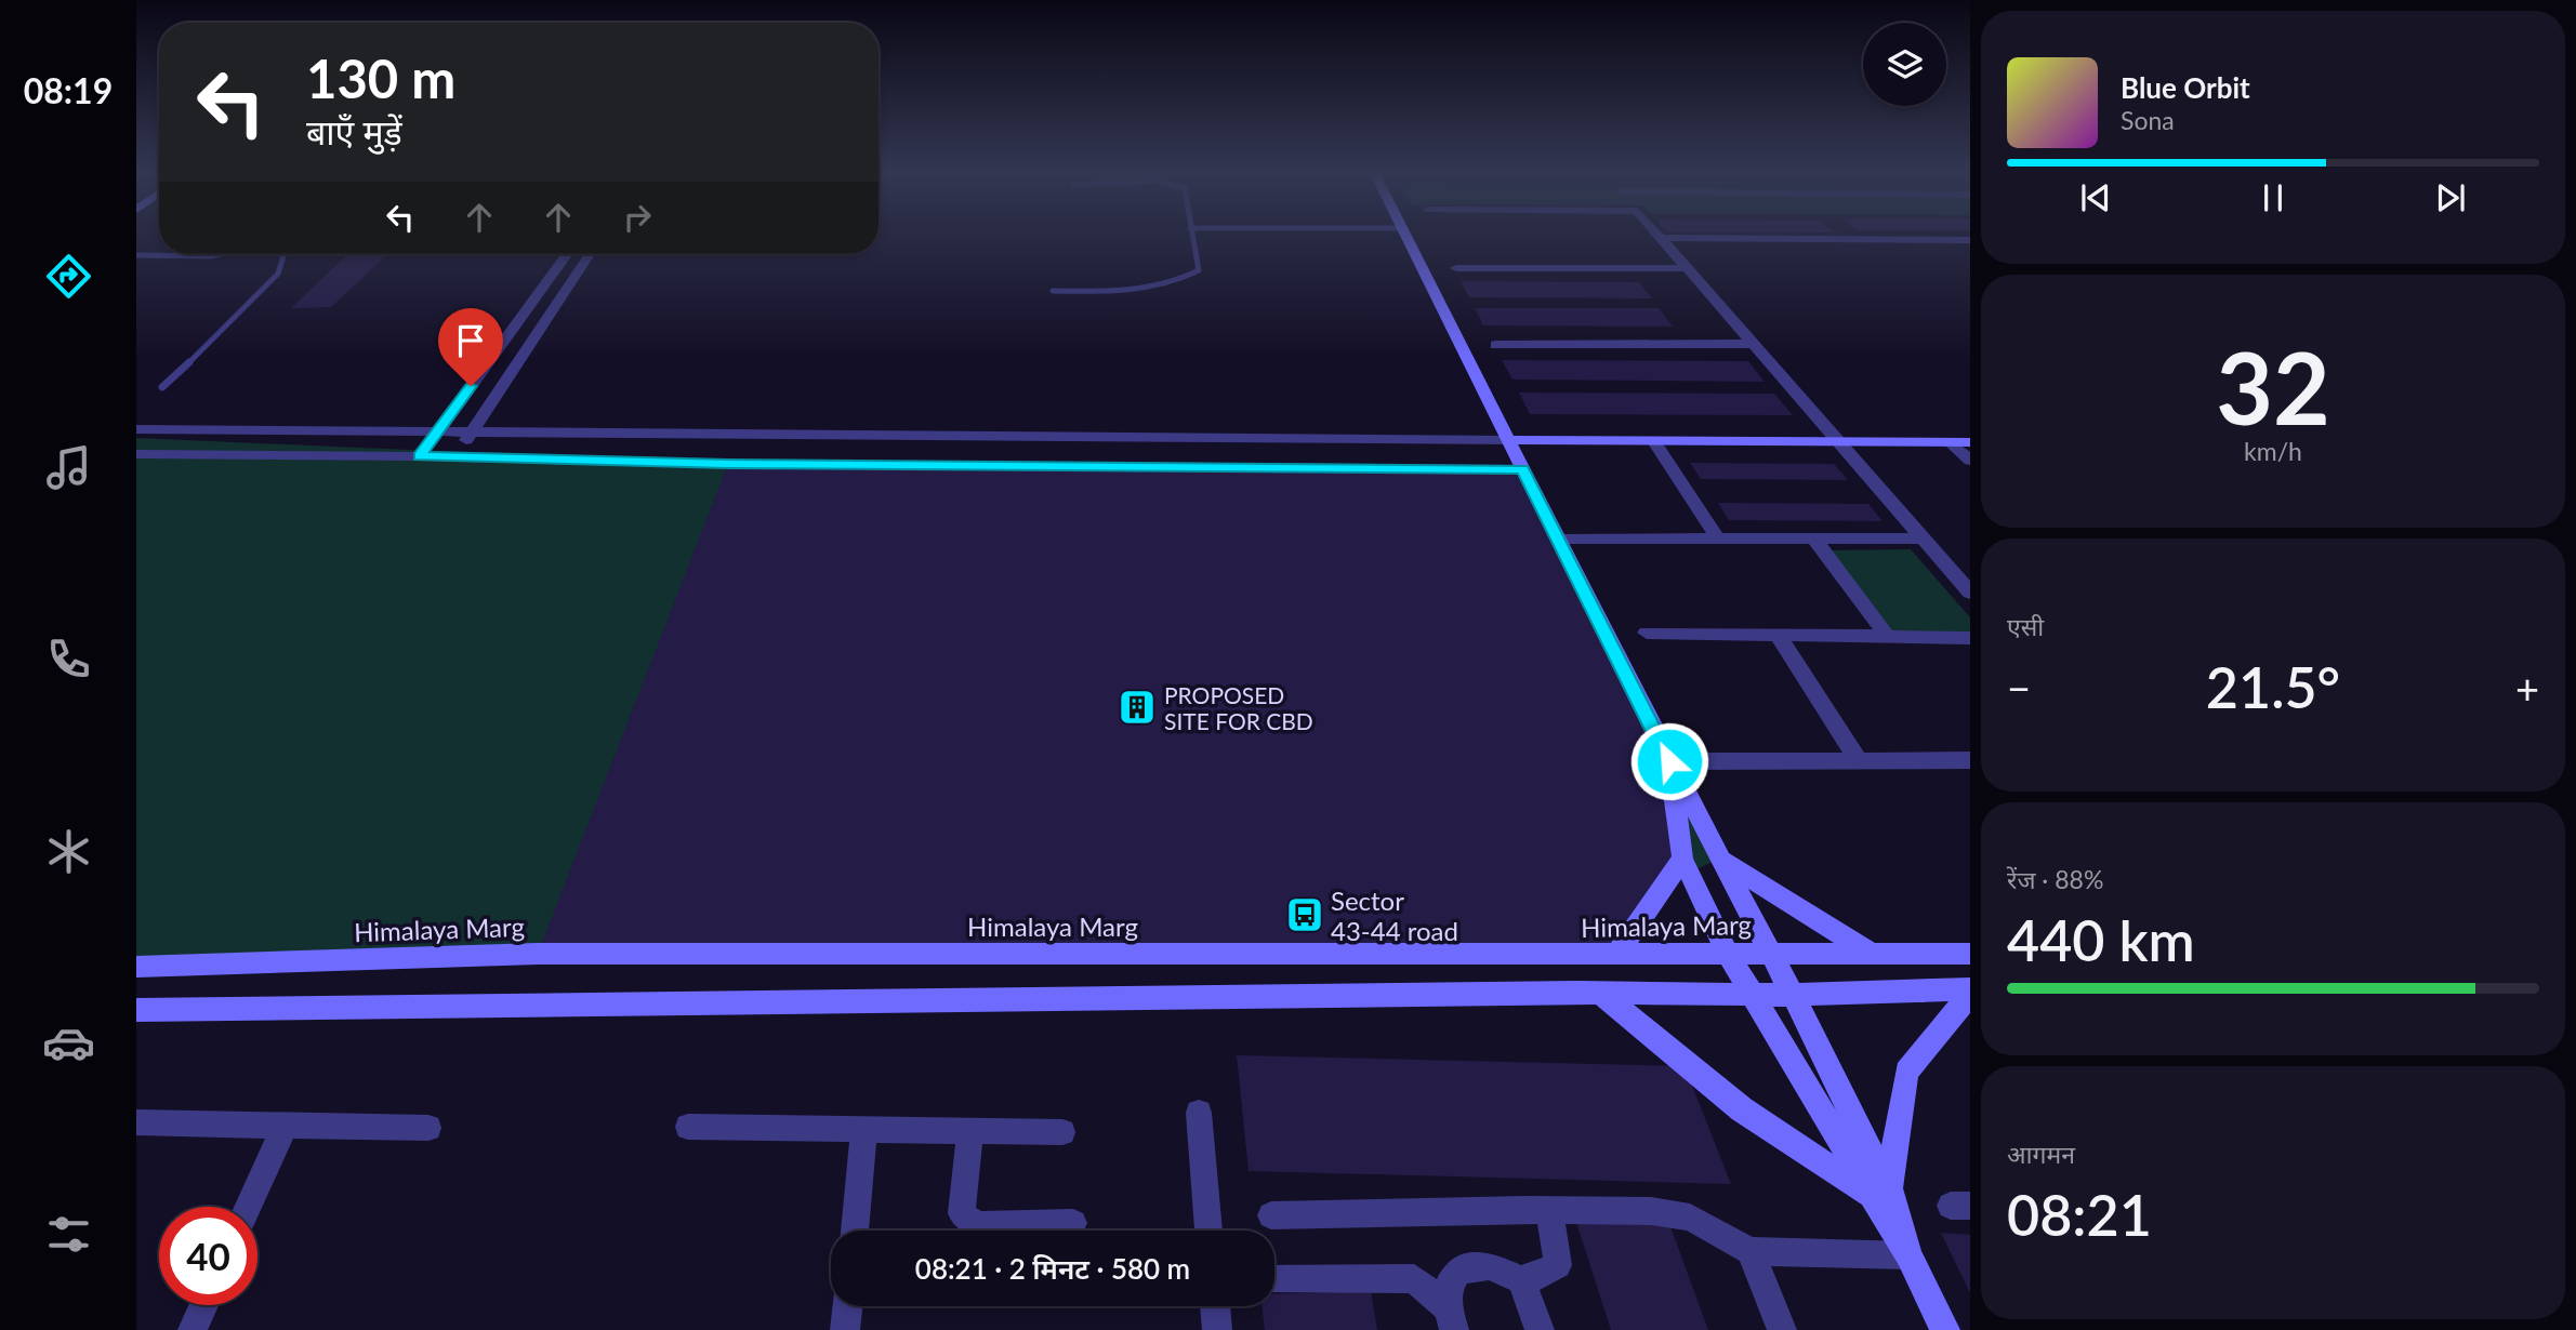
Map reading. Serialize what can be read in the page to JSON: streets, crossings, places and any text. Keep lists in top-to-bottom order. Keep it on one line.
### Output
{"streets":{"main road":["Himalaya Marg"]},"places":{"building":["PROPOSED SITE FOR CBD"],"bus stop":["Sector 43-44 road"]},"page":{"tabs":"08:19","turn":["130 m","बाएँ मुड़ें"],"song":["Blue Orbit","Sona"],"tile":[["32","km/h"],"एसी",["रेंज · 88%","440 km"],["आगमन","08:21"]],"heat":["−","21.5°","+"],"limit":"40","trip":"08:21 · 2 मिनट · 580 m"}}
